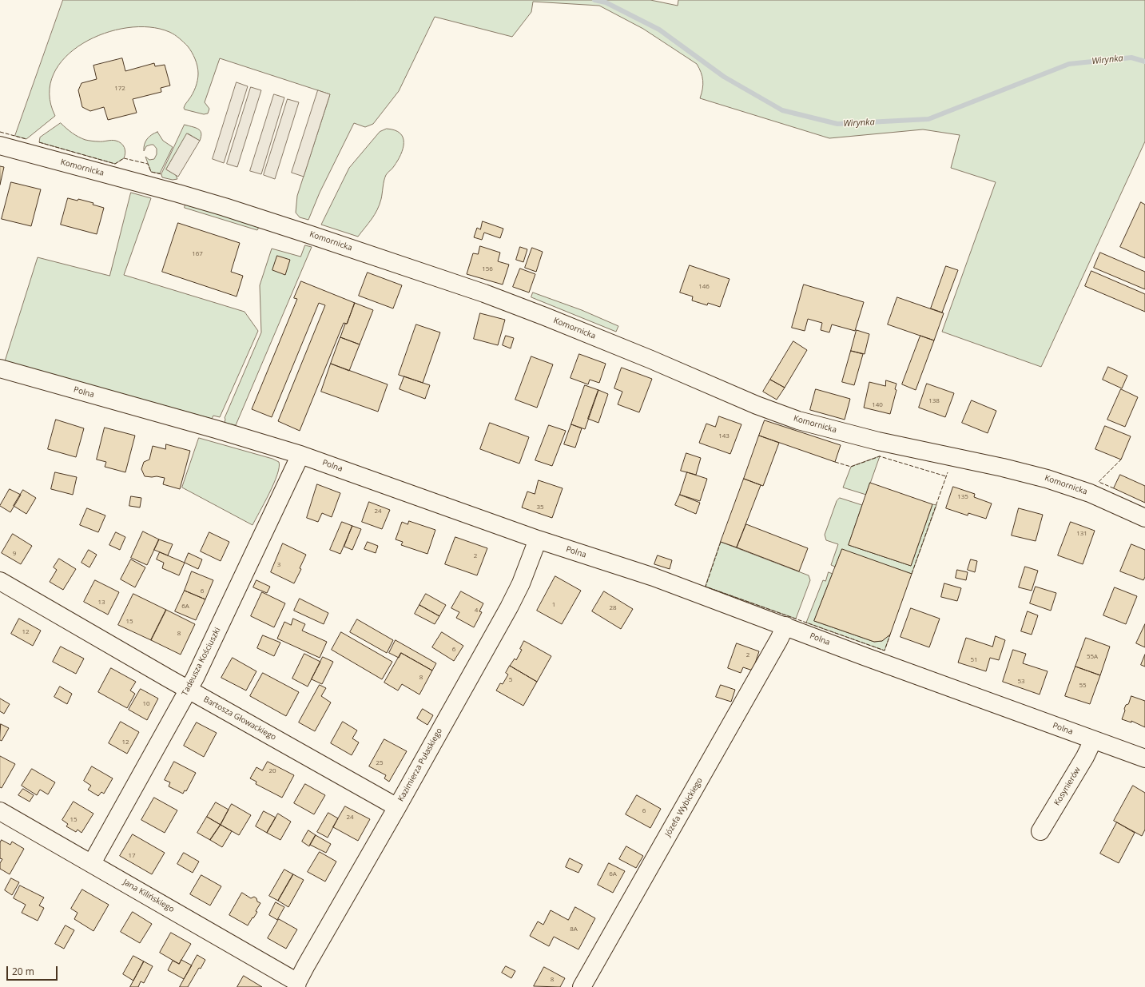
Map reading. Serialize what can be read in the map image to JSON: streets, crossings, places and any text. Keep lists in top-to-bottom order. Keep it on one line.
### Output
{"streets":{"street":["Komornicka","Polna","Tadeusza Kościuszki","Bartosza Głowackiego","Kazimierza Pułaskiego","Kosynierów","Józefa Wybickiego","Jana Kilińskiego"]},"crossings":[["Polna","Tadeusza Kościuszki"],["Polna","Kazimierza Pułaskiego"],["Polna","Kosynierów"],["Polna","Józefa Wybickiego"],["Tadeusza Kościuszki","Bartosza Głowackiego"],["Tadeusza Kościuszki","Jana Kilińskiego"],["Bartosza Głowackiego","Kazimierza Pułaskiego"],["Kazimierza Pułaskiego","Jana Kilińskiego"]],"water":["Wirynka"],"house_numbers":["172","167","156","146","138","140","143","135","35","24","131","9","2","3","6","13","1","6A","28","4","15","12","8","6","2","55A","51","8","5","53","55","10","12","25","20","6","24","15","17","6A","8A","8"],"scale_bar":"20 m"}
